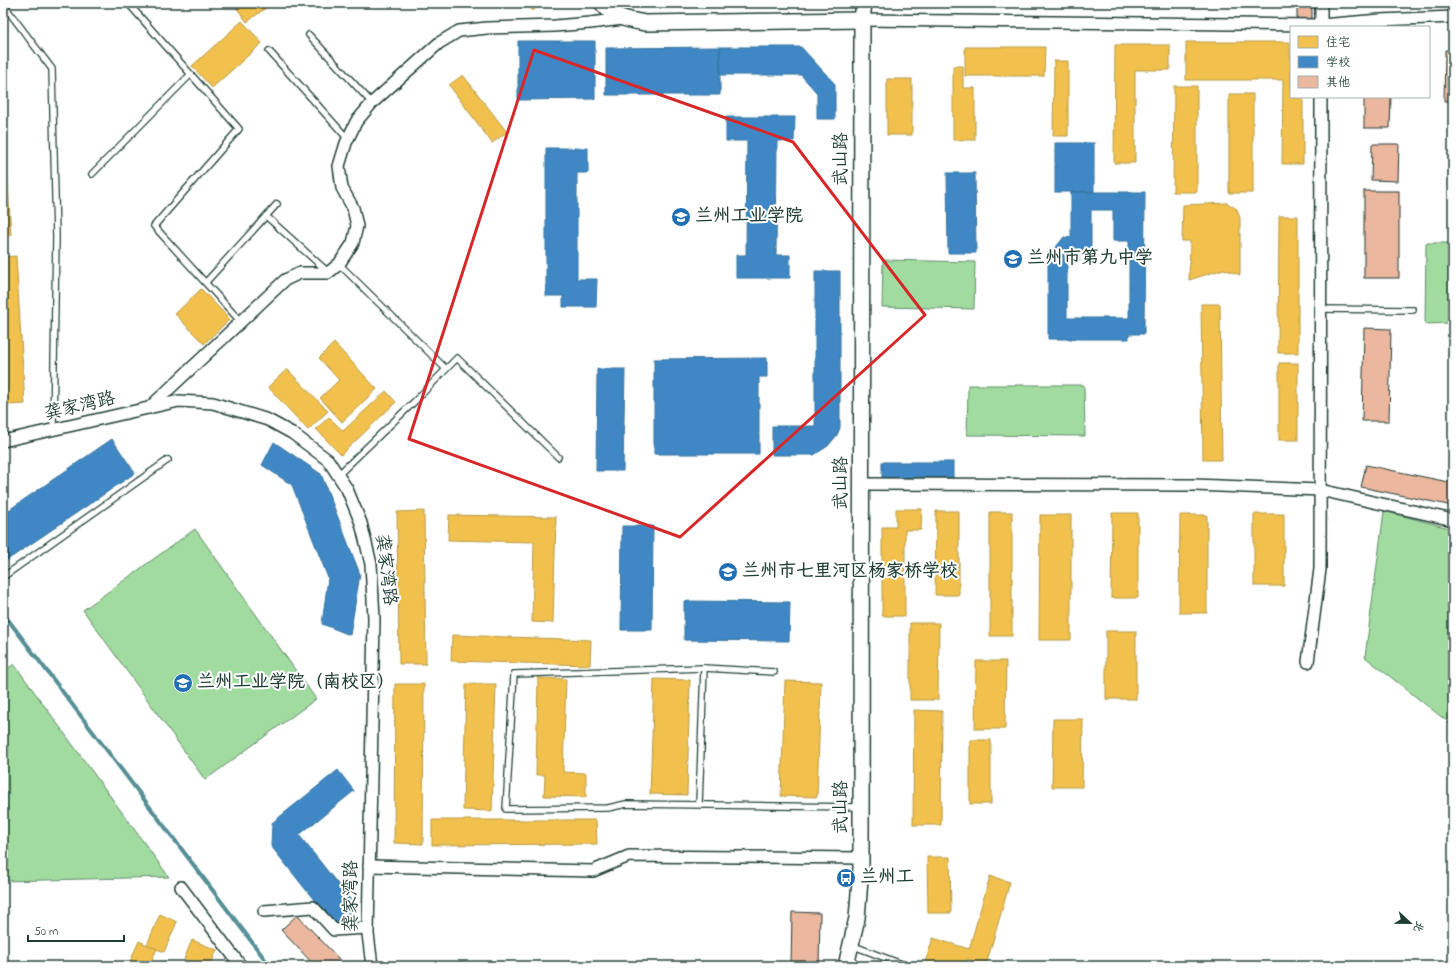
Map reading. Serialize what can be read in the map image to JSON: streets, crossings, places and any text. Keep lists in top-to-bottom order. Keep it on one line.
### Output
{"streets":{"main road":["武山路"],"street":["龚家湾路"]},"places":{"school or university":["兰州工业学院","兰州市第九中学","兰州市七里河区杨家桥学校","兰州工业学院（南校区）"],"bus stop":["兰州工"]},"legend":["住宅","学校","其他"],"scale_bar":"50 m","north":"right"}
